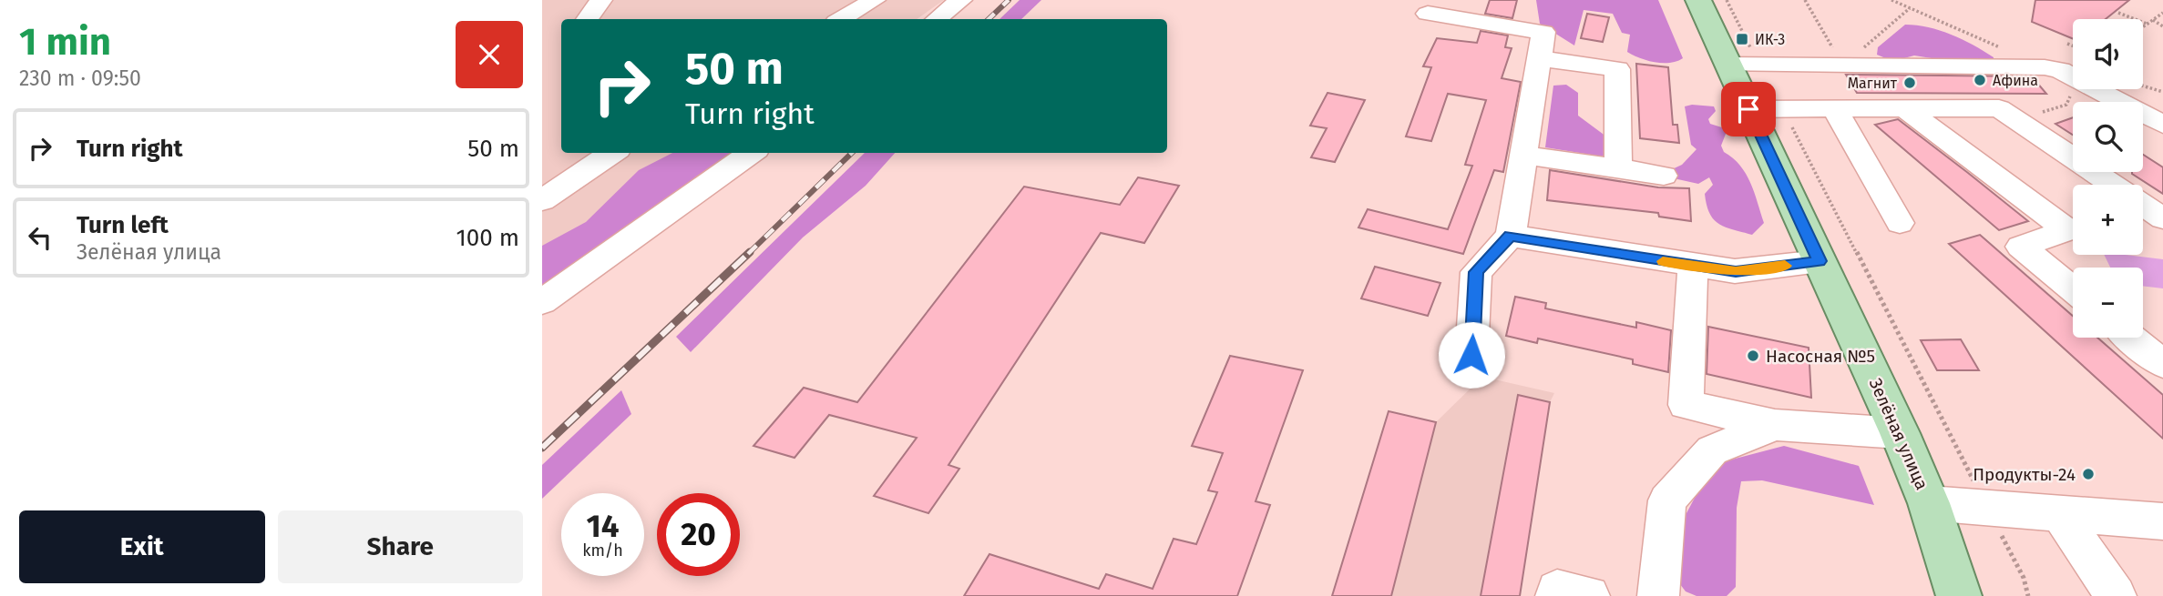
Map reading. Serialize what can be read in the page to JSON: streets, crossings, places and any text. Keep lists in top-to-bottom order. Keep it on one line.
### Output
{"streets":{"main road":["Зелёная улица"]},"places":{"transit":["ИК-3"],"other":["Афина","Магнит","Насосная №5","Продукты-24"]},"page":{"heading":["1 min","230 m · 09:50"],"map_buttons":["+","−"],"turn":["50 m","Turn right"],"list":[{"name":"Turn right","value":"50 m"},{"name":"Turn left","note":"Зелёная улица","value":"100 m"}],"speed":"14 km/h","limit":"20","buttons":["Exit","Share"]}}
